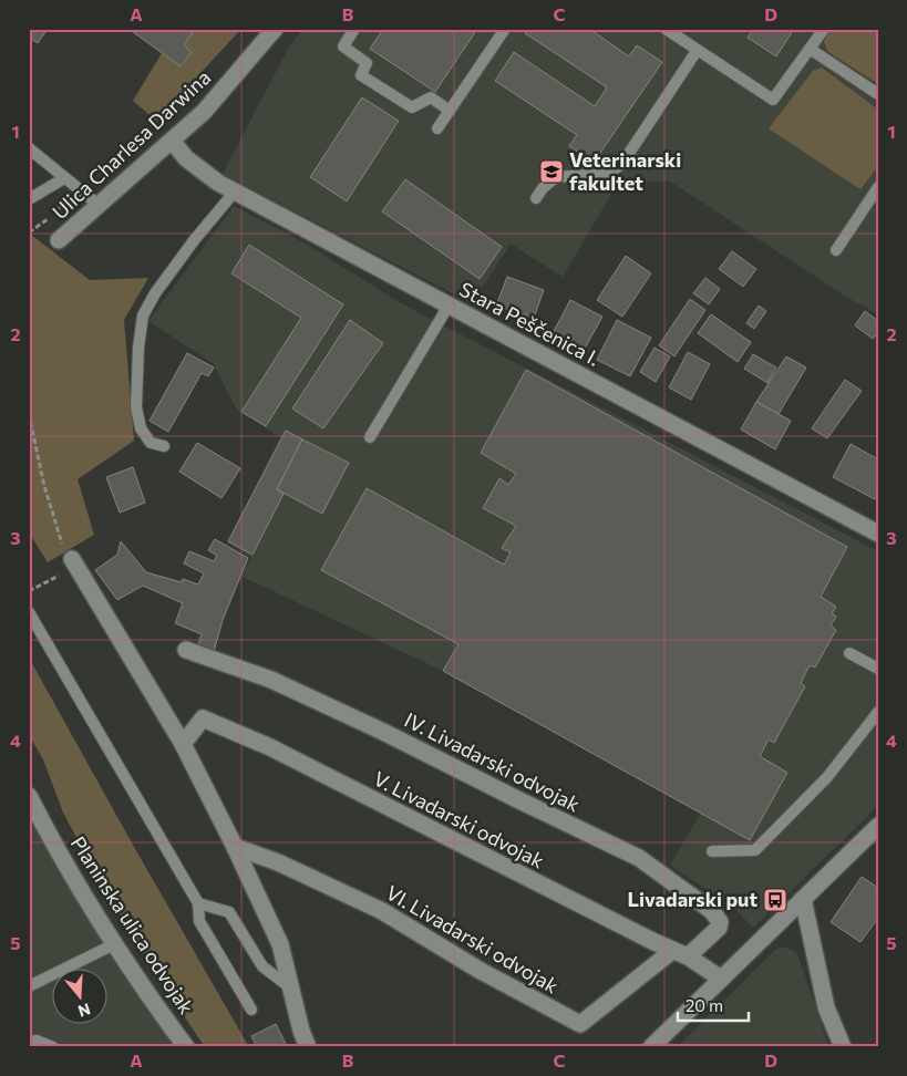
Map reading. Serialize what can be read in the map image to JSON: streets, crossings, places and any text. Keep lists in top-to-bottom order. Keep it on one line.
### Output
{"streets":{"street":["Ulica Charlesa Darwina","Stara Peščenica I.","IV. Livadarski odvojak","V. Livadarski odvojak","Planinska ulica odvojak","VI. Livadarski odvojak"]},"crossings":[["Ulica Charlesa Darwina","Stara Peščenica I."],["IV. Livadarski odvojak","V. Livadarski odvojak"],["IV. Livadarski odvojak","VI. Livadarski odvojak"],["V. Livadarski odvojak","VI. Livadarski odvojak"]],"places":{"school or university":["Veterinarski fakultet"],"bus stop":["Livadarski put"]},"scale_bar":"20 m","north":"bottom","grid":{"columns":["A","B","C","D"],"rows":["1","2","3","4","5"]}}
